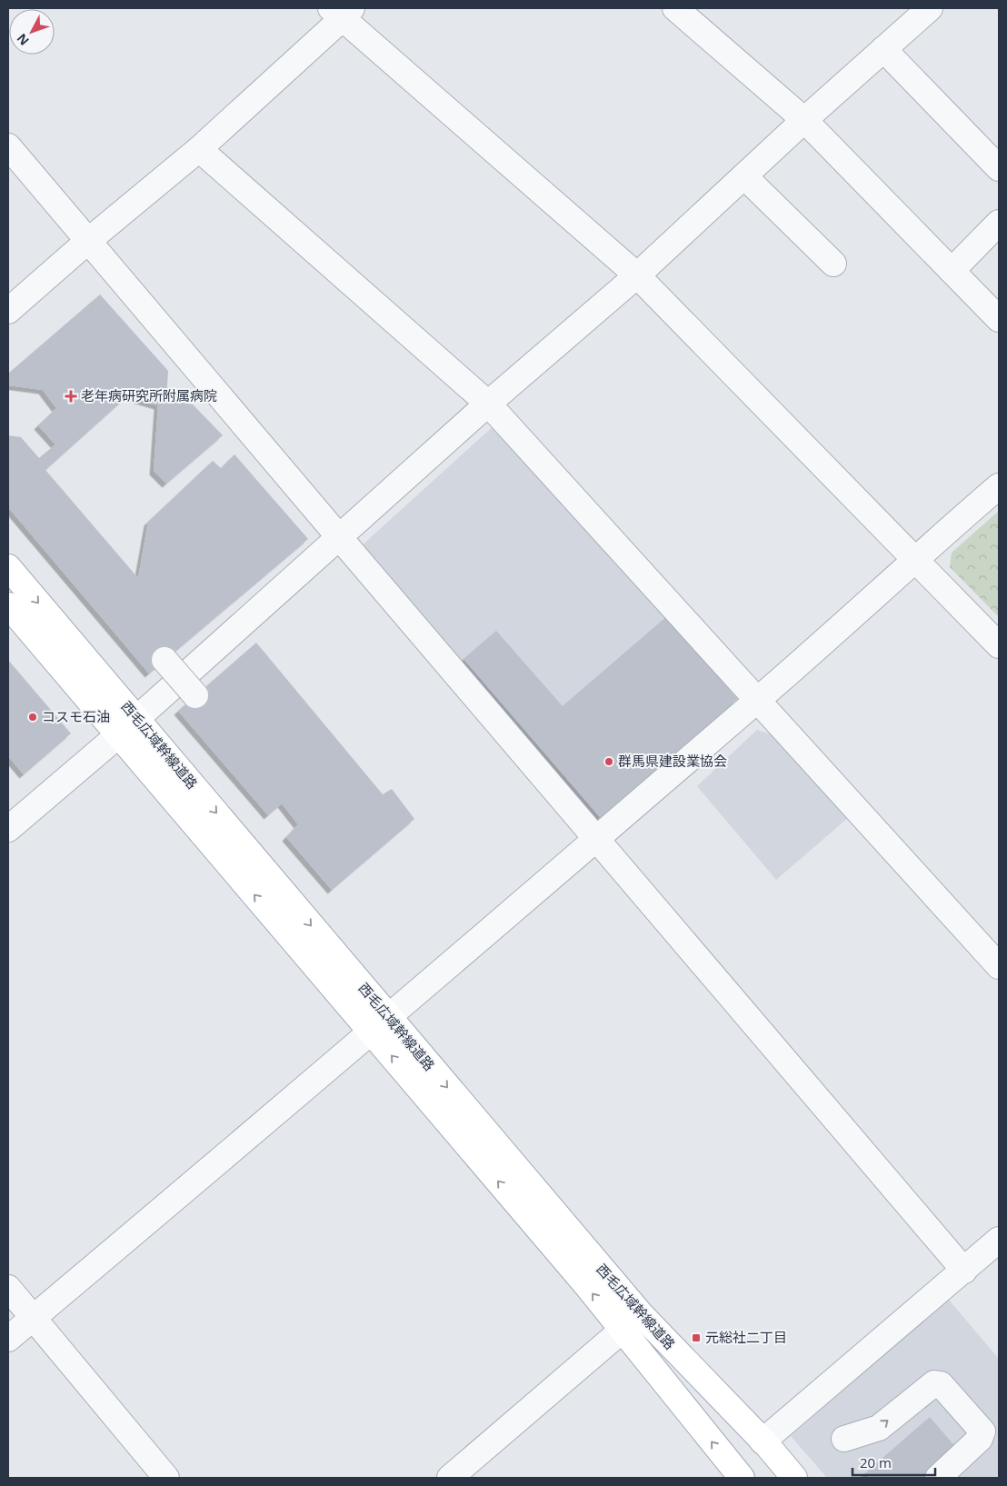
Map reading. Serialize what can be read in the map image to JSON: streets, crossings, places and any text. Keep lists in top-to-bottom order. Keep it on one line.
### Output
{"streets":{"main road":["西毛広域幹線道路"]},"places":{"health":["老年病研究所附属病院"],"other":["コスモ石油","群馬県建設業協会"],"transit":["元総社二丁目"]},"scale_bar":"20 m","north":"bottom left"}
